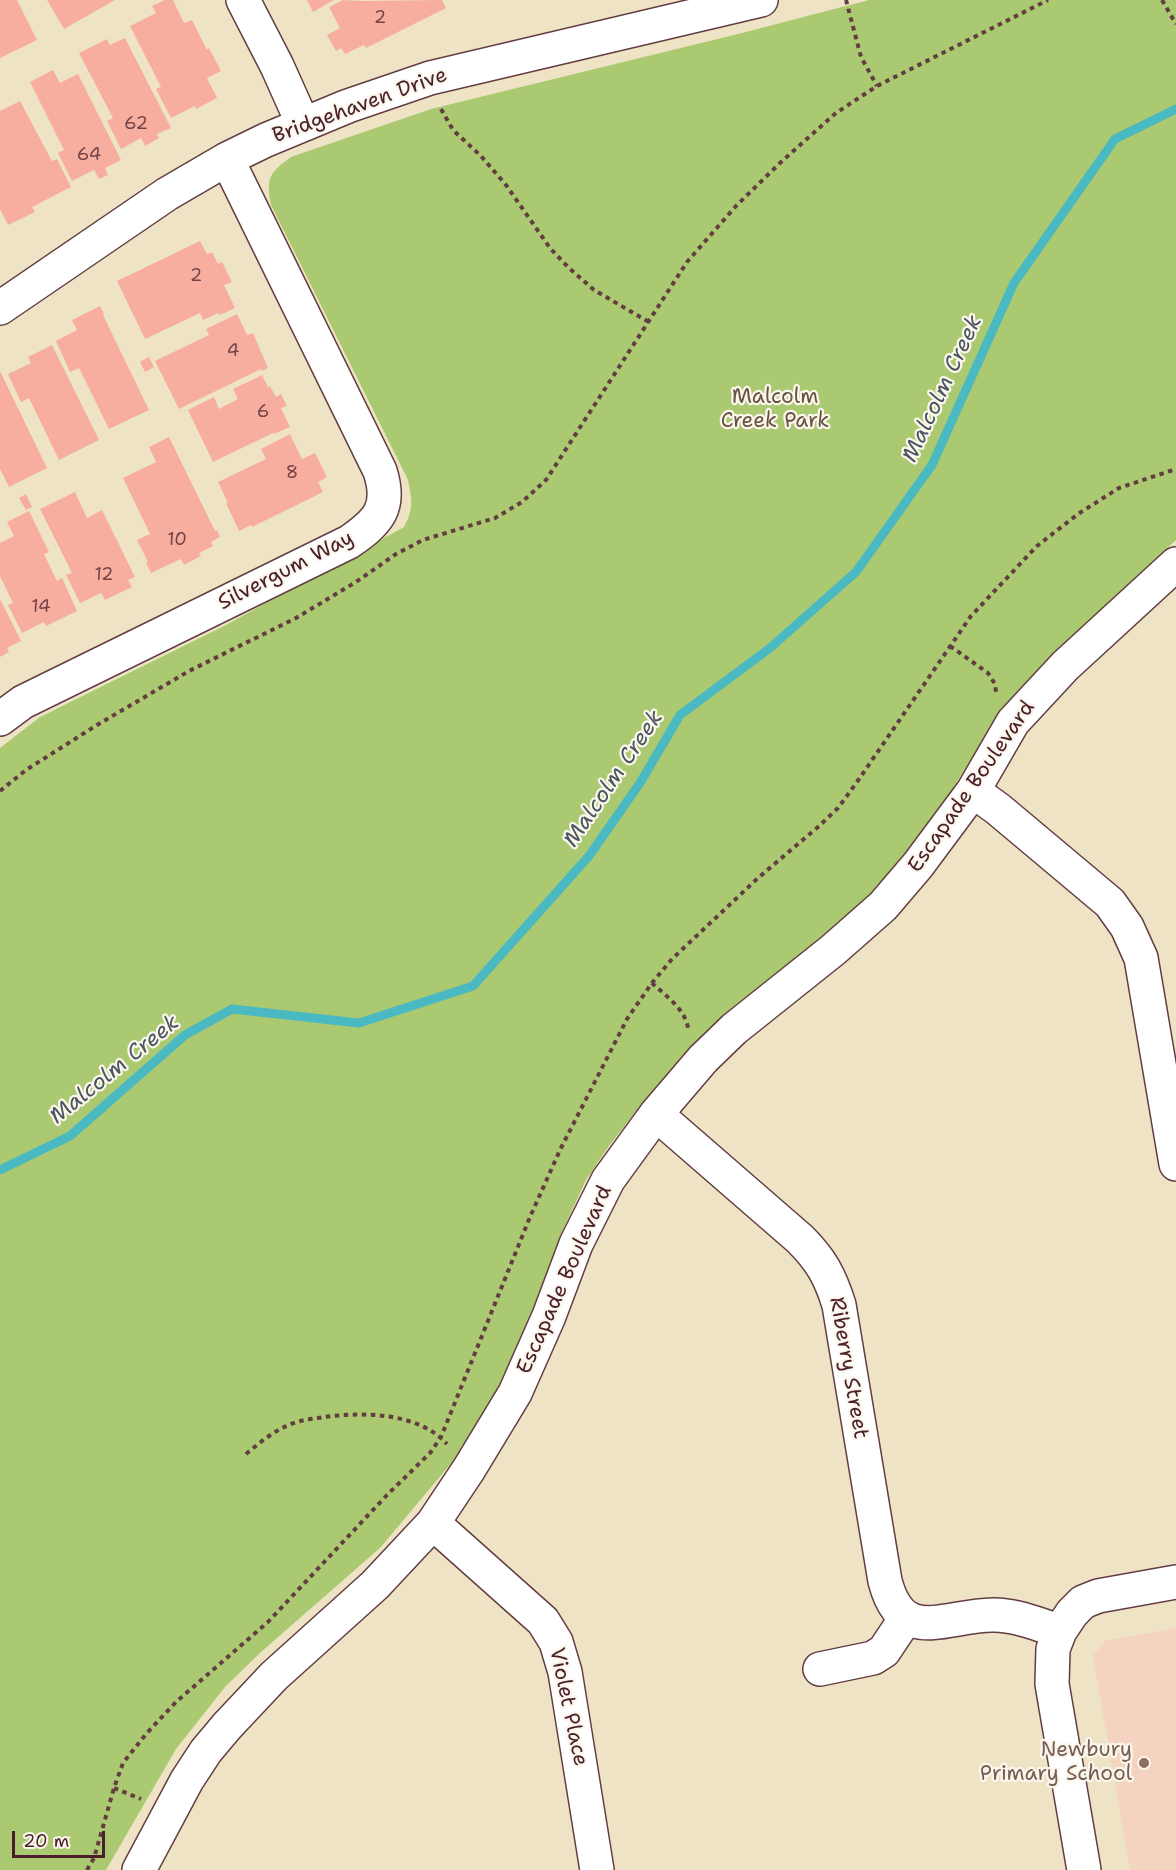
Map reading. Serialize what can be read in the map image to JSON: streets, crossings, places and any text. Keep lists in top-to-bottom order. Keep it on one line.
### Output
{"streets":{"street":["Bridgehaven Drive","Silvergum Way","Escapade Boulevard","Riberry Street","Violet Place"]},"crossings":[["Bridgehaven Drive","Silvergum Way"],["Escapade Boulevard","Riberry Street"],["Escapade Boulevard","Violet Place"]],"water":["Malcolm Creek"],"parks":["Malcolm Creek Park"],"places":["Newbury Primary School"],"house_numbers":["2","62","64","2","4","6","8","10","12","14"],"scale_bar":"20 m"}
